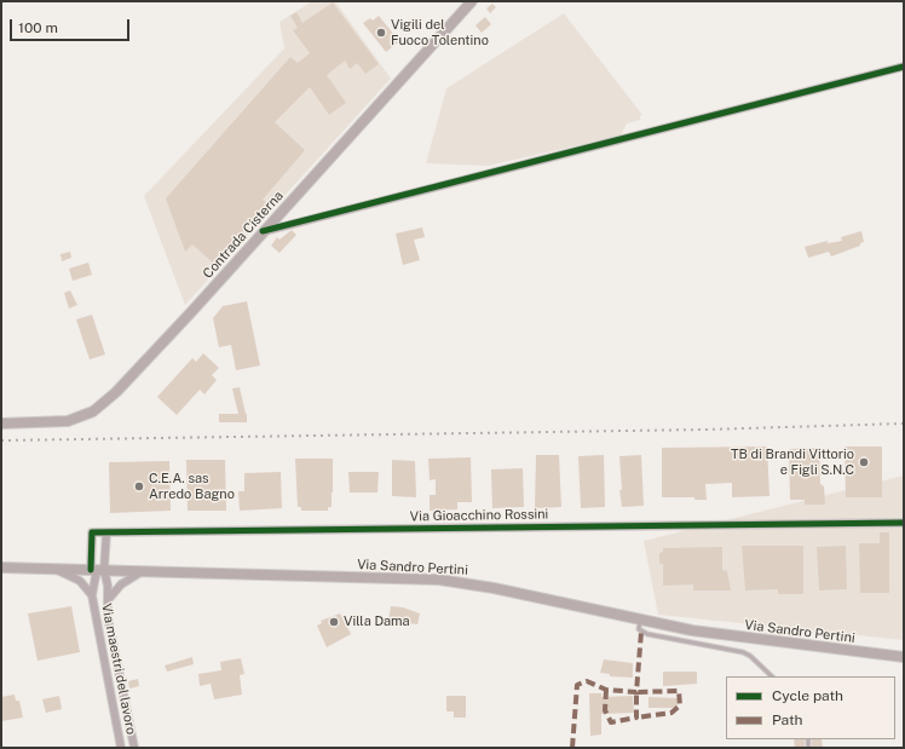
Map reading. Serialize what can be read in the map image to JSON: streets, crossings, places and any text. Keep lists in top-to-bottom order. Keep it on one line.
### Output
{"streets":{"main road":["Contrada Cisterna","Via Sandro Pertini"],"street":["Via Gioacchino Rossini","Via maestri del lavoro"]},"crossings":[["Via Gioacchino Rossini","Via Sandro Pertini"],["Via Gioacchino Rossini","Via maestri del lavoro"],["Via Sandro Pertini","Via maestri del lavoro"]],"places":["Vigili del Fuoco Tolentino","TB di Brandi Vittorio e Figli S.N.C","C.E.A. sas Arredo Bagno","Villa Dama"],"legend":["Cycle path","Path"],"scale_bar":"100 m"}
